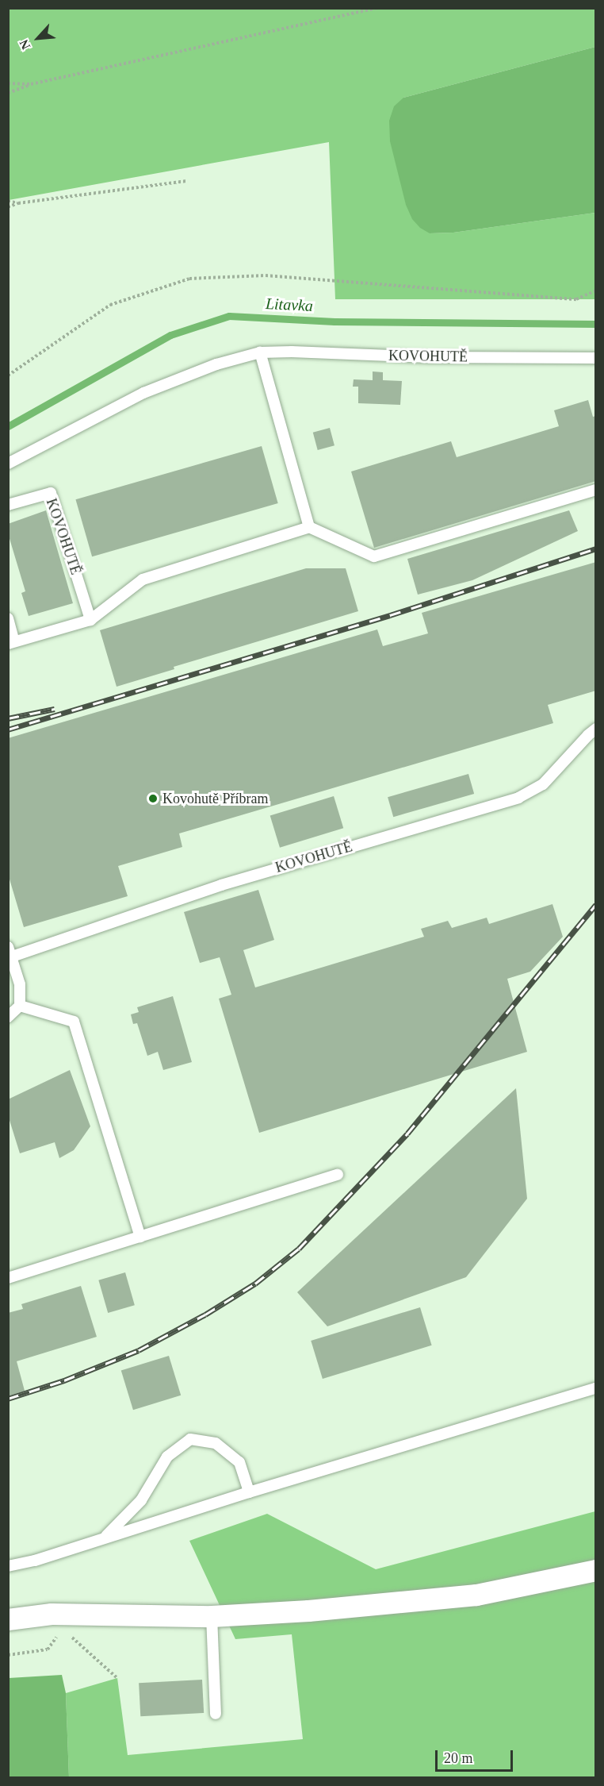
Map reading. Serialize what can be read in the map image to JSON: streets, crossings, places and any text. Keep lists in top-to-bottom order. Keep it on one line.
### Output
{"streets":{"lane":["KOVOHUTĚ"]},"water":["Litavka"],"places":["Kovohutě Příbram"],"scale_bar":"20 m","north":"bottom left"}
